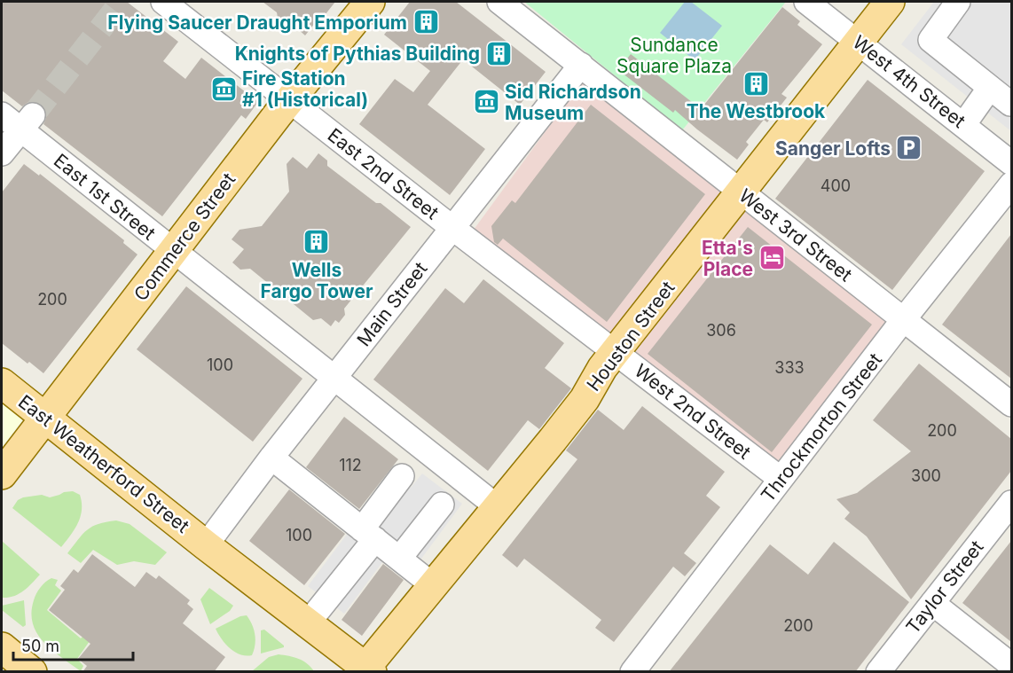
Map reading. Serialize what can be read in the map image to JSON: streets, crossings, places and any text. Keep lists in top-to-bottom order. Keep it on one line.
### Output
{"streets":{"main road":["Commerce Street","Houston Street","East Weatherford Street"],"street":["West 4th Street","East 2nd Street","East 1st Street","West 3rd Street","Main Street","West 2nd Street","Throckmorton Street","Taylor Street"]},"crossings":[["West 4th Street","Houston Street"],["East 2nd Street","Commerce Street"],["East 2nd Street","Main Street"],["East 2nd Street","West 2nd Street"],["East 1st Street","Commerce Street"],["East 1st Street","Main Street"],["East 1st Street","Houston Street"],["West 3rd Street","Main Street"],["West 3rd Street","Houston Street"],["West 3rd Street","Throckmorton Street"],["Commerce Street","East Weatherford Street"],["Main Street","West 2nd Street"],["Main Street","East Weatherford Street"],["Houston Street","West 2nd Street"],["Houston Street","East Weatherford Street"],["West 2nd Street","Throckmorton Street"]],"parks":["Sundance Square Plaza"],"places":{"building":["Flying Saucer Draught Emporium","Knights of Pythias Building","The Westbrook","Wells Fargo Tower"],"museum":["Fire Station #1 (Historical)","Sid Richardson Museum"],"parking":["Sanger Lofts"],"hotel":["Etta's Place"]},"house_numbers":["400","200","306","100","333","200","112","300","100","200"],"scale_bar":"50 m"}
